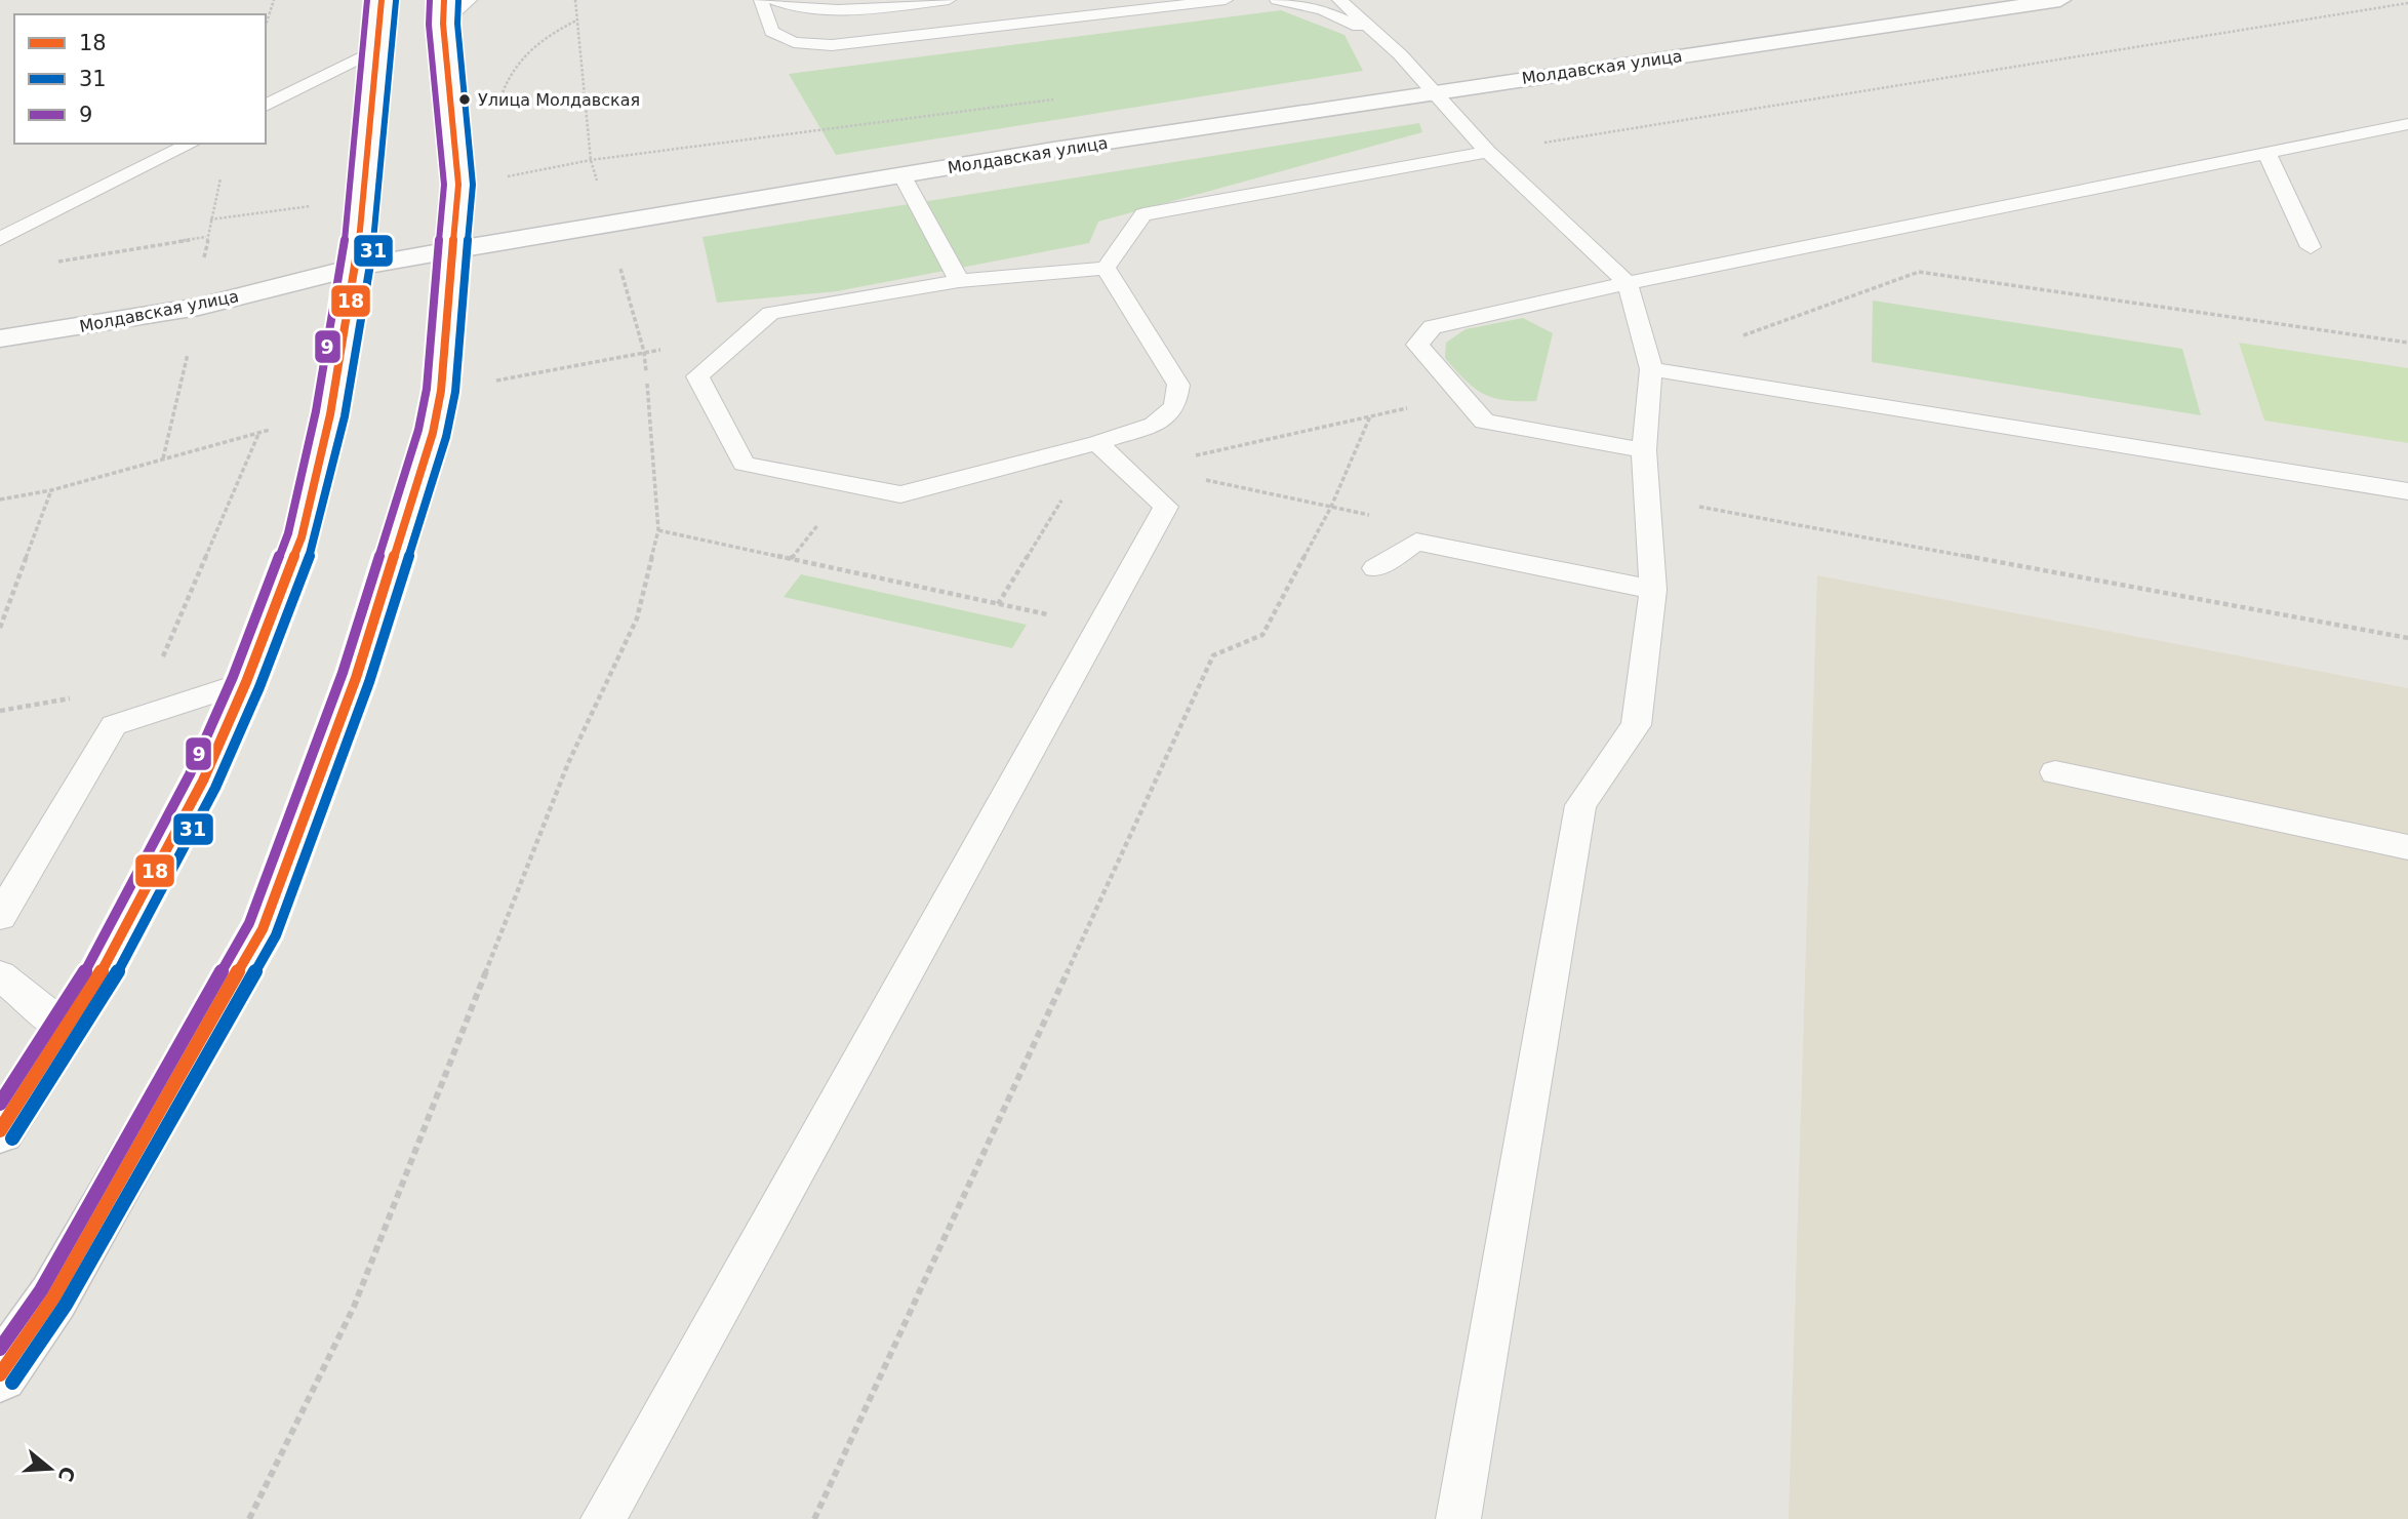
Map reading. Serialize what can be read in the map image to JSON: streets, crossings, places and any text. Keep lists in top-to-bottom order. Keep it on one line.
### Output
{"streets":{"main road":["Молдавская улица"]},"places":["Улица Молдавская"],"lines":["transit line 18","transit line 9","transit line 31"],"legend":["18","31","9"],"north":"right"}
